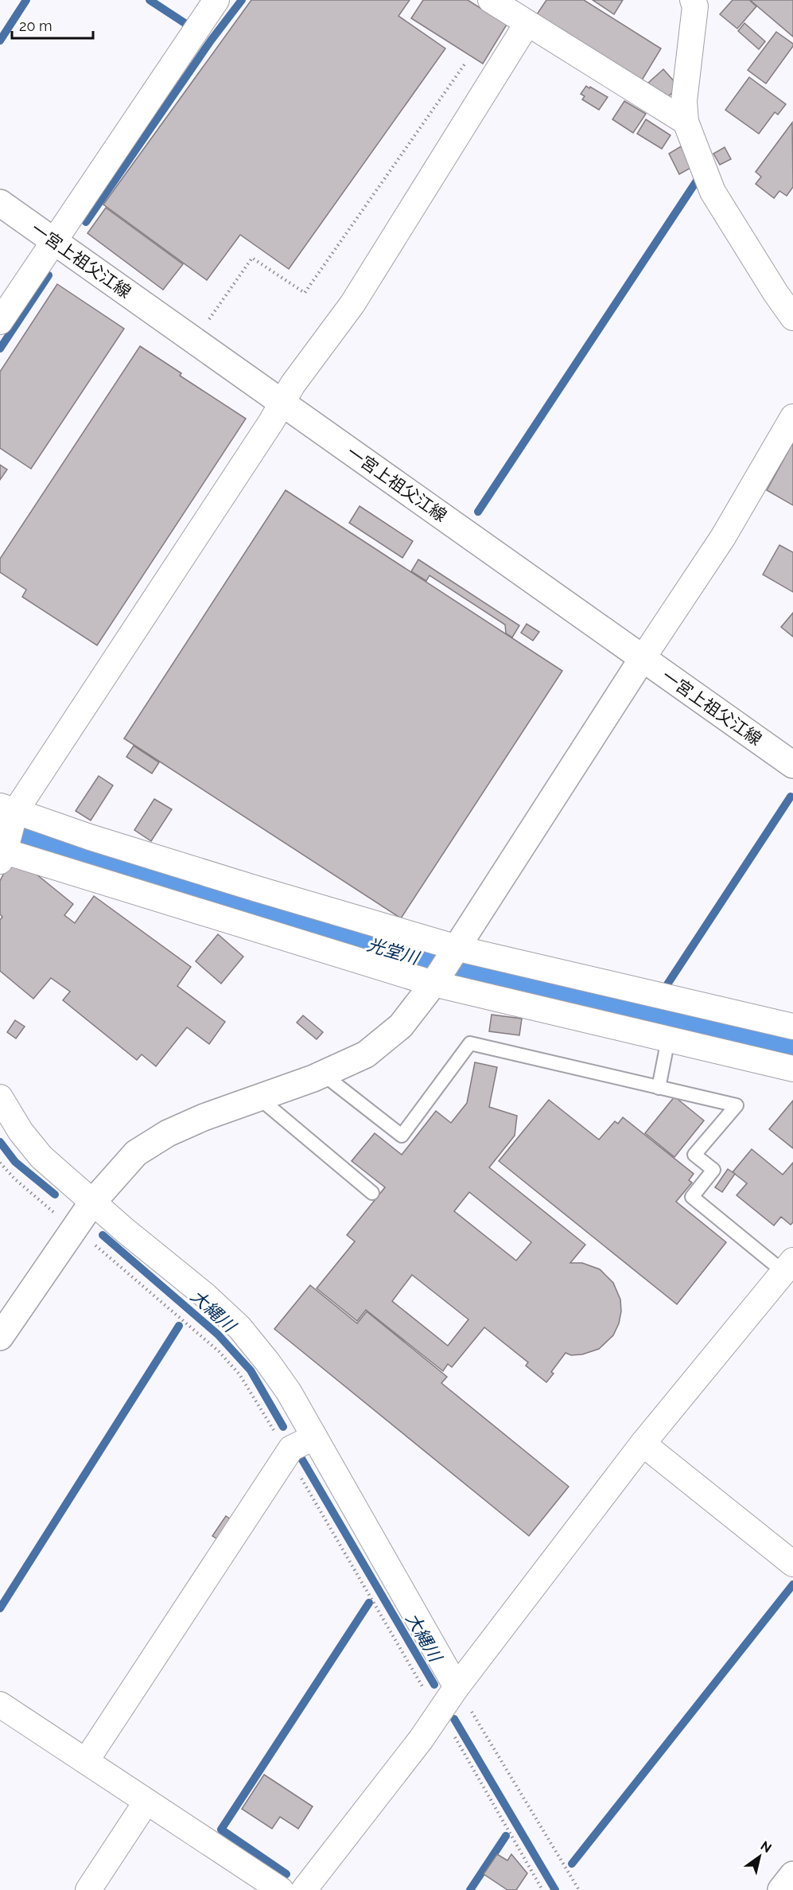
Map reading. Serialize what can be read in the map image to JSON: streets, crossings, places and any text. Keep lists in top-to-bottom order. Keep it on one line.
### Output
{"streets":{"main road":["一宮上祖父江線"]},"water":["光堂川","大縄川"],"scale_bar":"20 m","north":"top right"}
